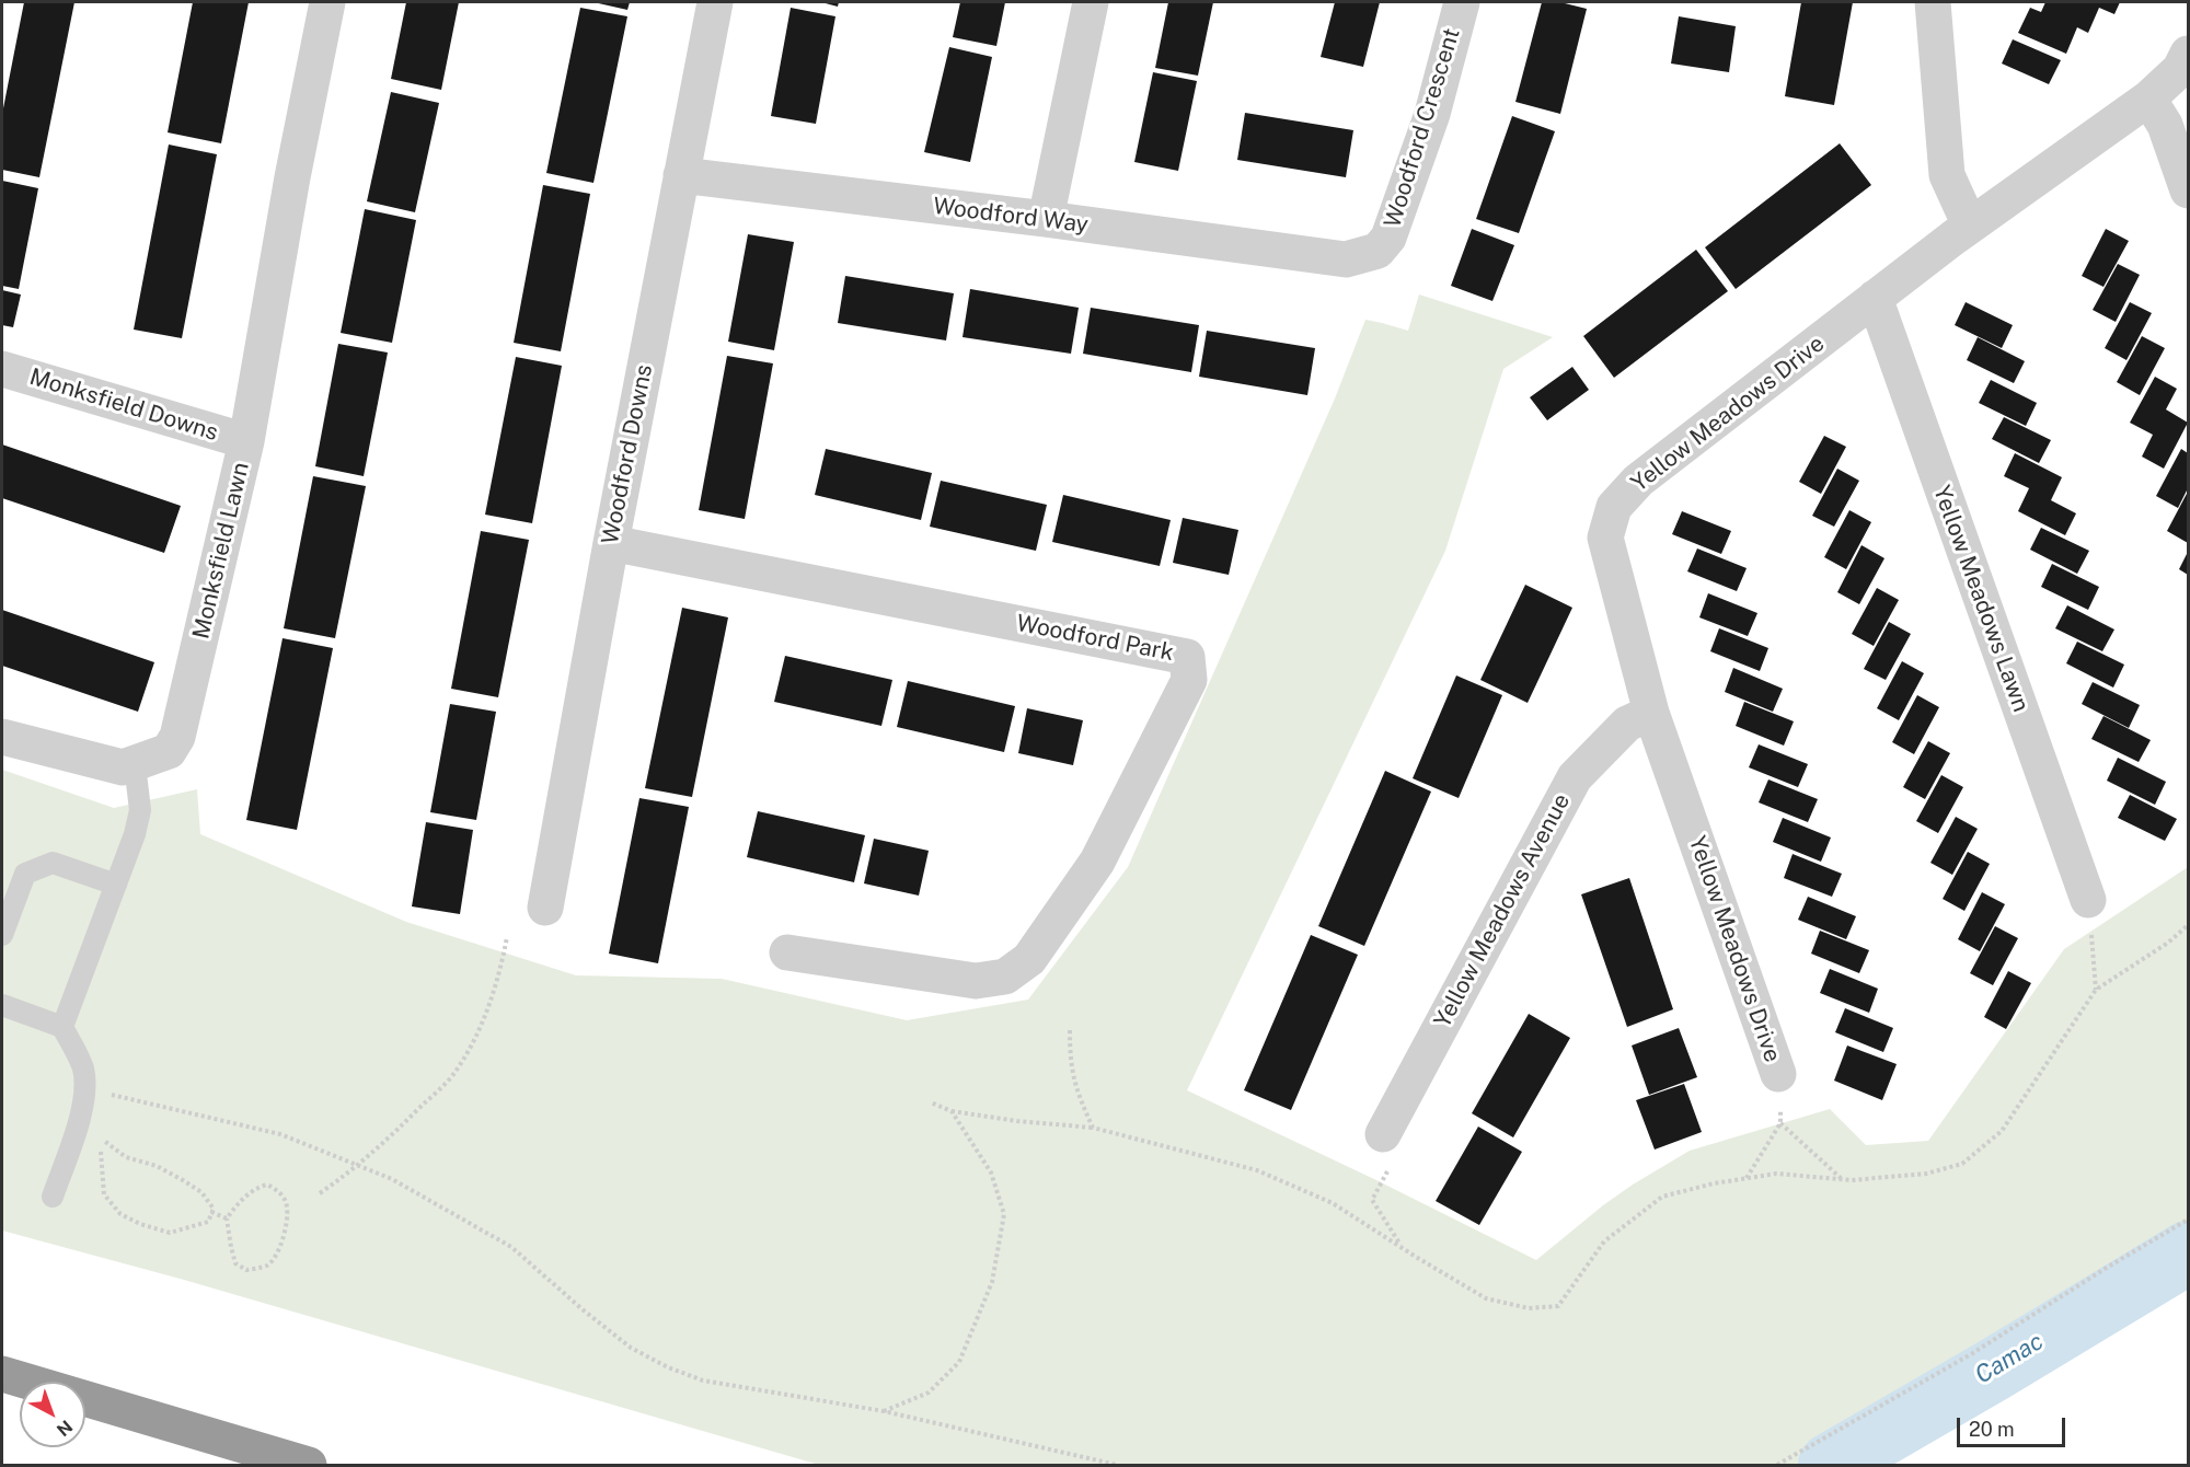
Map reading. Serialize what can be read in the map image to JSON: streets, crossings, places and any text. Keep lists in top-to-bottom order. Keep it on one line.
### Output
{"streets":{"street":["Woodford Crescent","Woodford Way","Monksfield Downs","Yellow Meadows Drive","Woodford Downs","Monksfield Lawn","Yellow Meadows Lawn","Woodford Park","Yellow Meadows Avenue"]},"crossings":[["Woodford Crescent","Woodford Way"],["Woodford Way","Woodford Downs"],["Monksfield Downs","Monksfield Lawn"],["Yellow Meadows Drive","Yellow Meadows Lawn"],["Yellow Meadows Drive","Yellow Meadows Avenue"],["Woodford Downs","Woodford Park"]],"water":["Camac"],"scale_bar":"20 m","north":"bottom right"}
